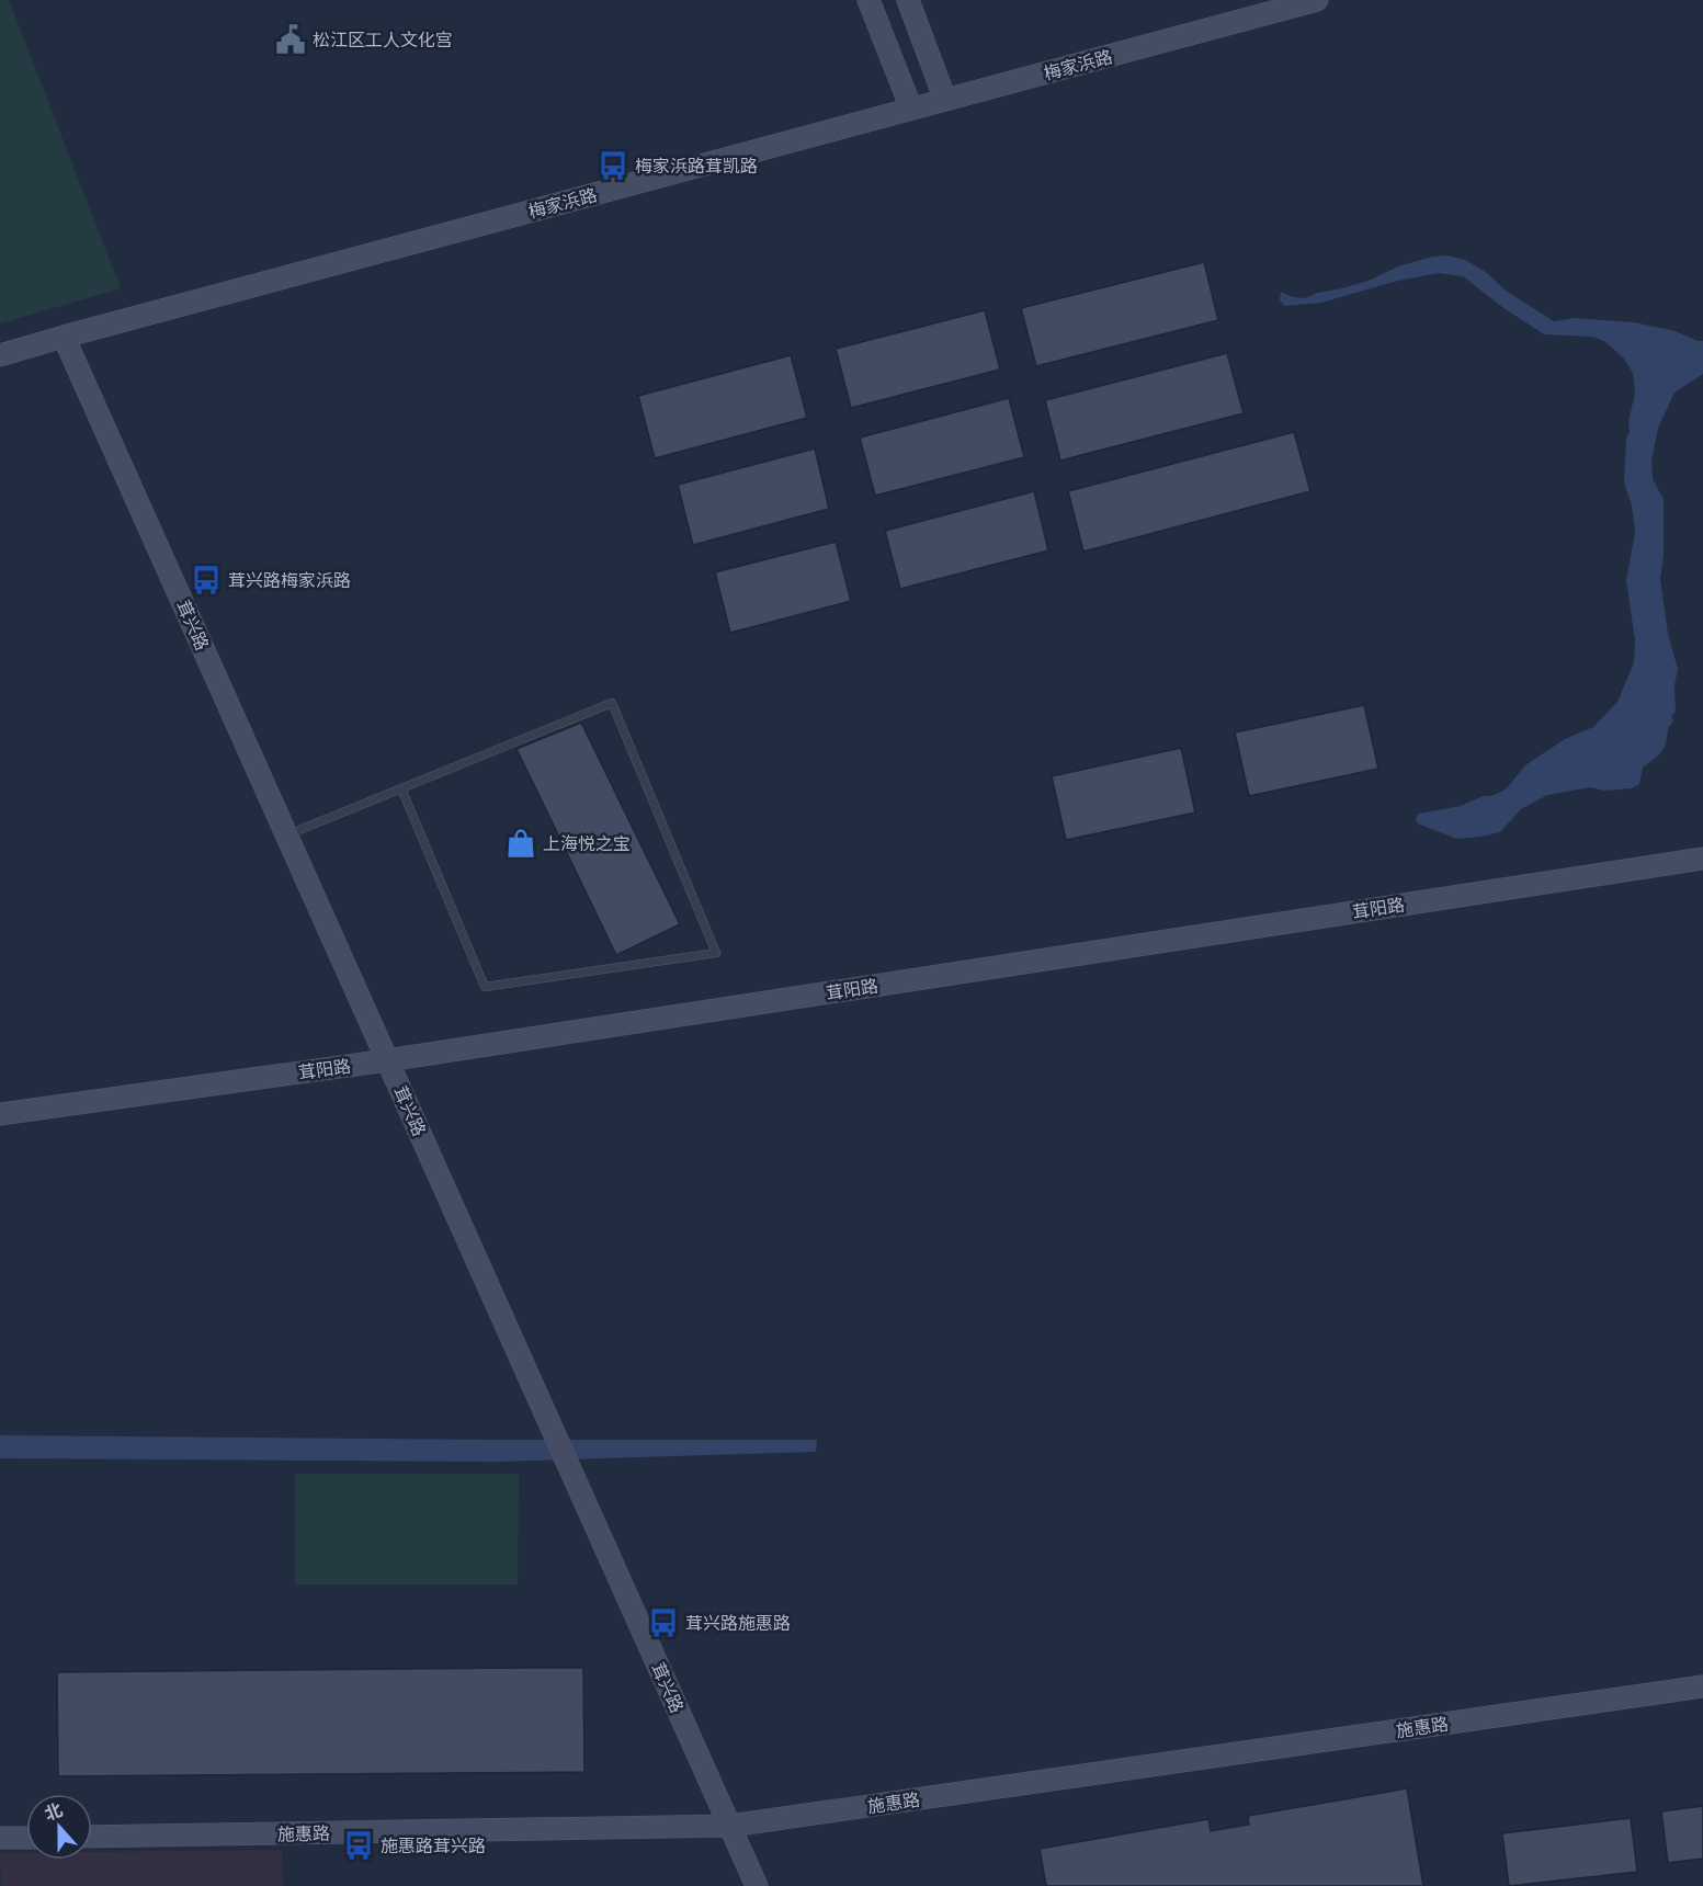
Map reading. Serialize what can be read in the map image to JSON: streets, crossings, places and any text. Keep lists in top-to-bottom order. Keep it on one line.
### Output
{"streets":{"street":["梅家浜路","茸兴路","茸阳路","施惠路"]},"crossings":[["梅家浜路","茸兴路"],["茸兴路","茸阳路"],["茸兴路","施惠路"]],"places":{"public building":["松江区工人文化宫"],"bus stop":["梅家浜路茸凯路","茸兴路梅家浜路","茸兴路施惠路","施惠路茸兴路"],"shop":["上海悦之宝"]},"north":"top"}
